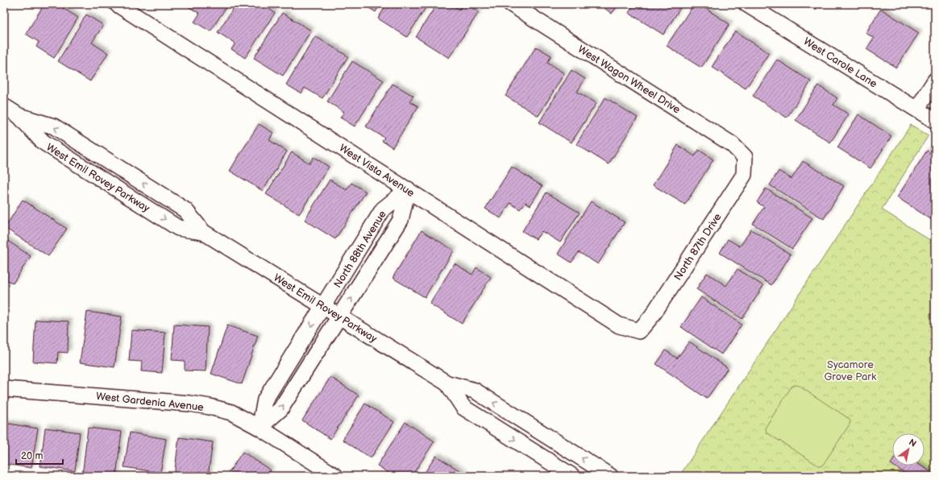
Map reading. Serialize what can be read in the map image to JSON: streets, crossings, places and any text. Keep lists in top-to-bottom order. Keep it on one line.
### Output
{"streets":{"street":["West Carole Lane","West Wagon Wheel Drive","West Vista Avenue","West Emil Rovey Parkway","North 87th Drive","North 88th Avenue","West Gardenia Avenue"]},"crossings":[["West Wagon Wheel Drive","North 87th Drive"],["West Vista Avenue","North 87th Drive"],["West Vista Avenue","North 88th Avenue"],["West Emil Rovey Parkway","North 88th Avenue"],["North 88th Avenue","West Gardenia Avenue"]],"parks":["Sycamore Grove Park"],"scale_bar":"20 m","north":"top right"}
